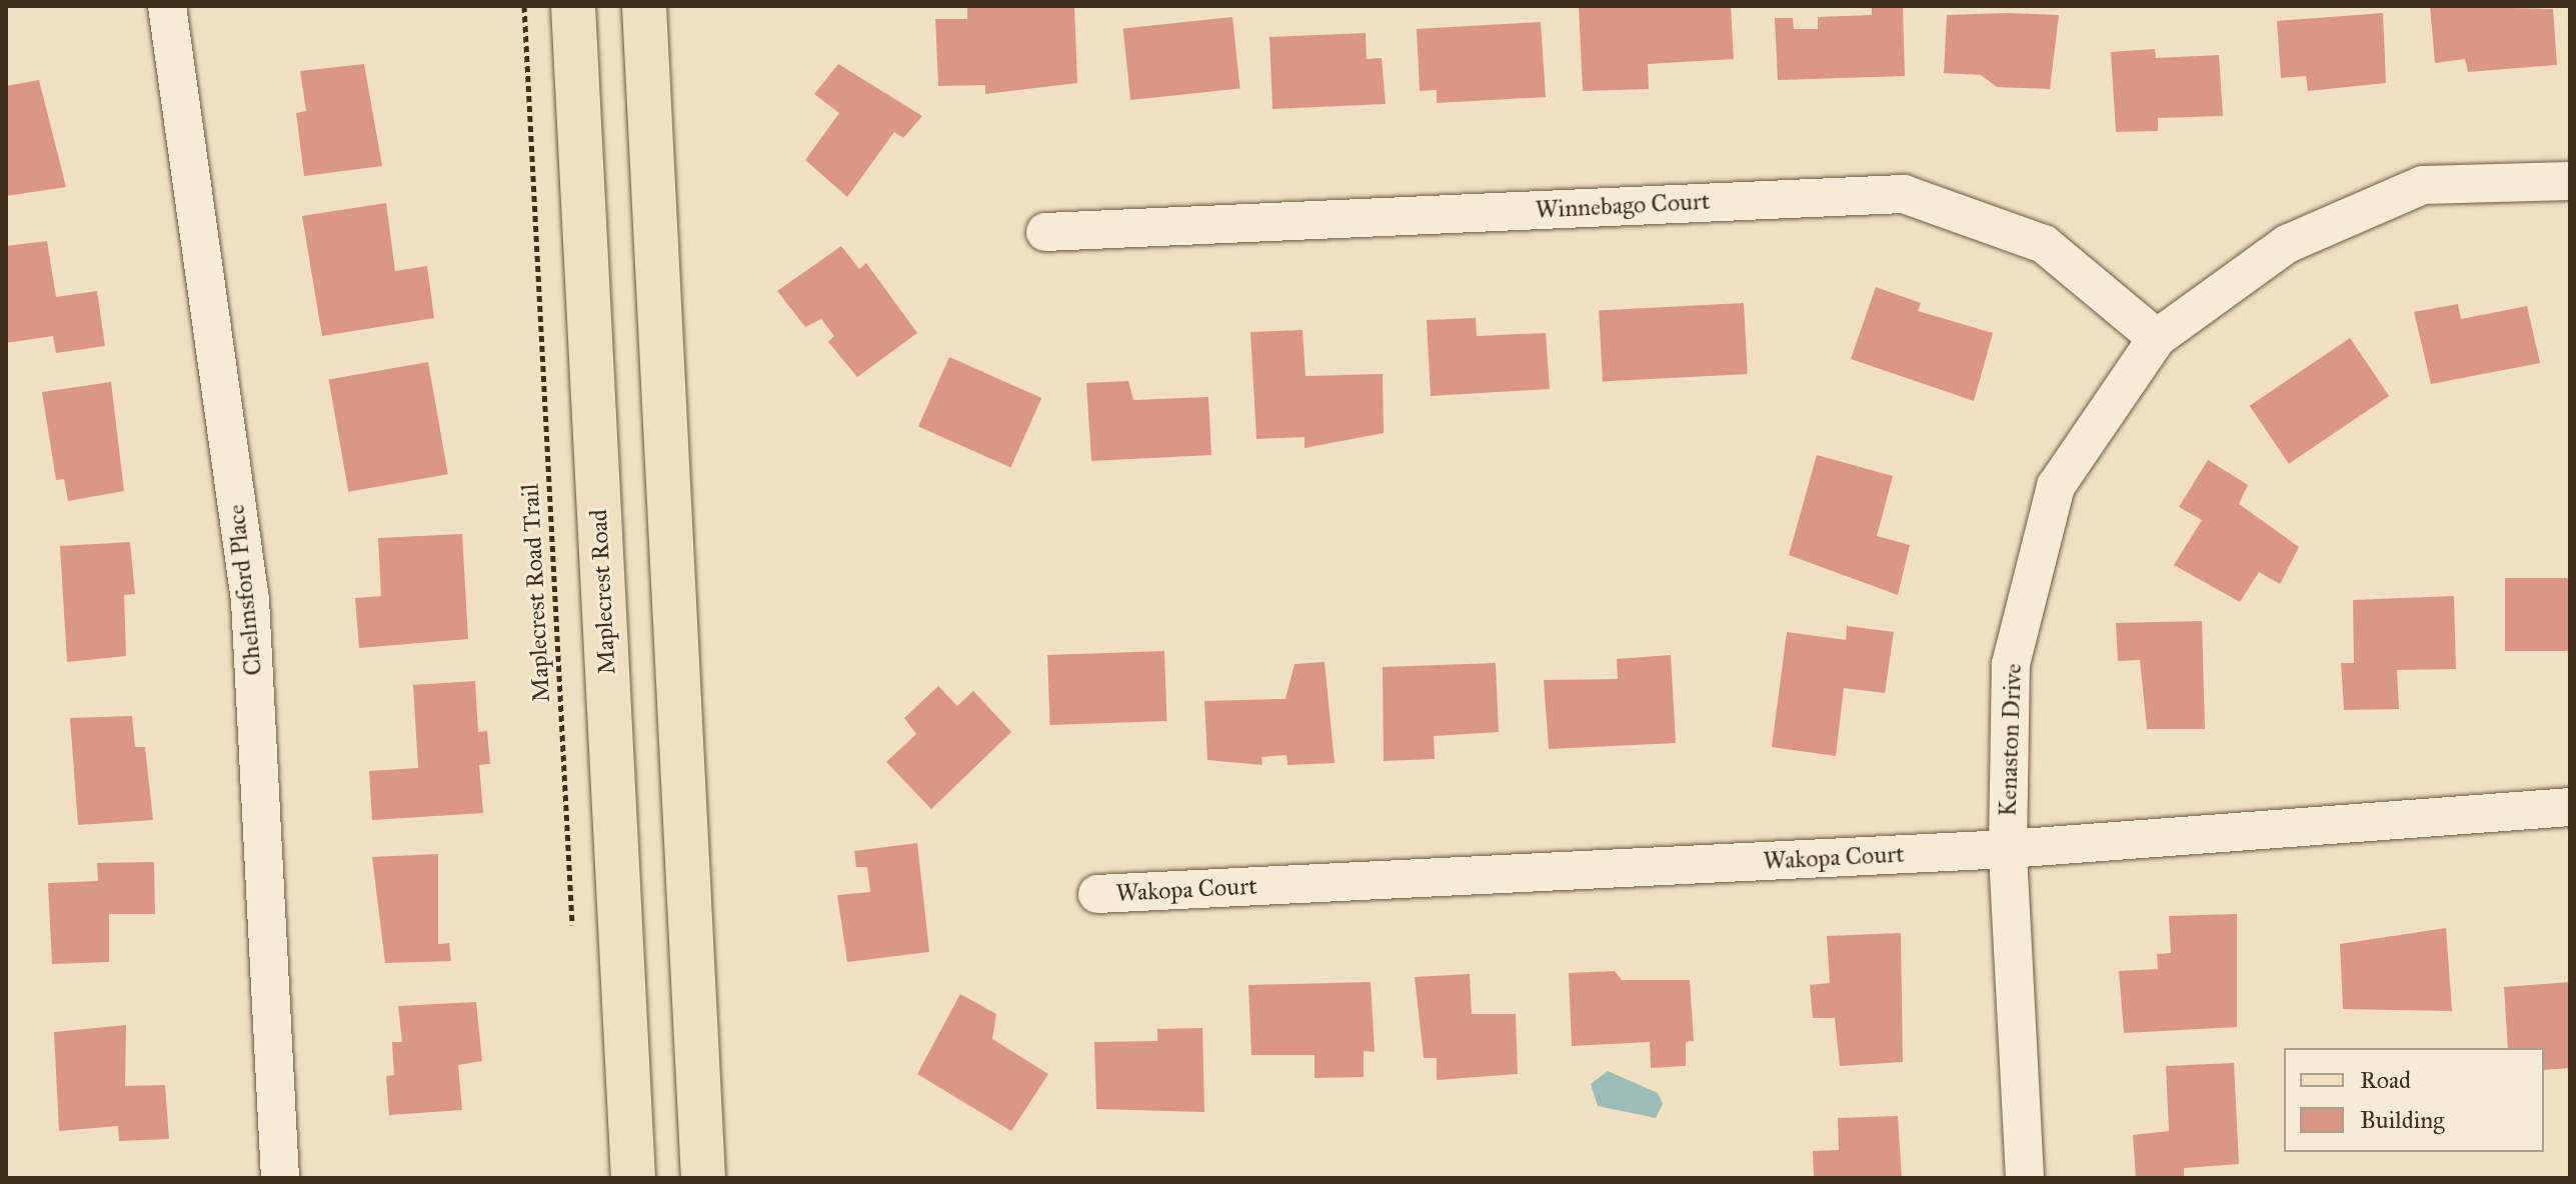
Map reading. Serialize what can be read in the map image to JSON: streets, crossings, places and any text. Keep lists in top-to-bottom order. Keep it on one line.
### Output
{"streets":{"main road":["Maplecrest Road"],"street":["Winnebago Court","Chelmsford Place","Kenaston Drive","Wakopa Court"],"path":["Maplecrest Road Trail"]},"crossings":[["Winnebago Court","Kenaston Drive"],["Kenaston Drive","Wakopa Court"]],"legend":["Road","Building"]}
